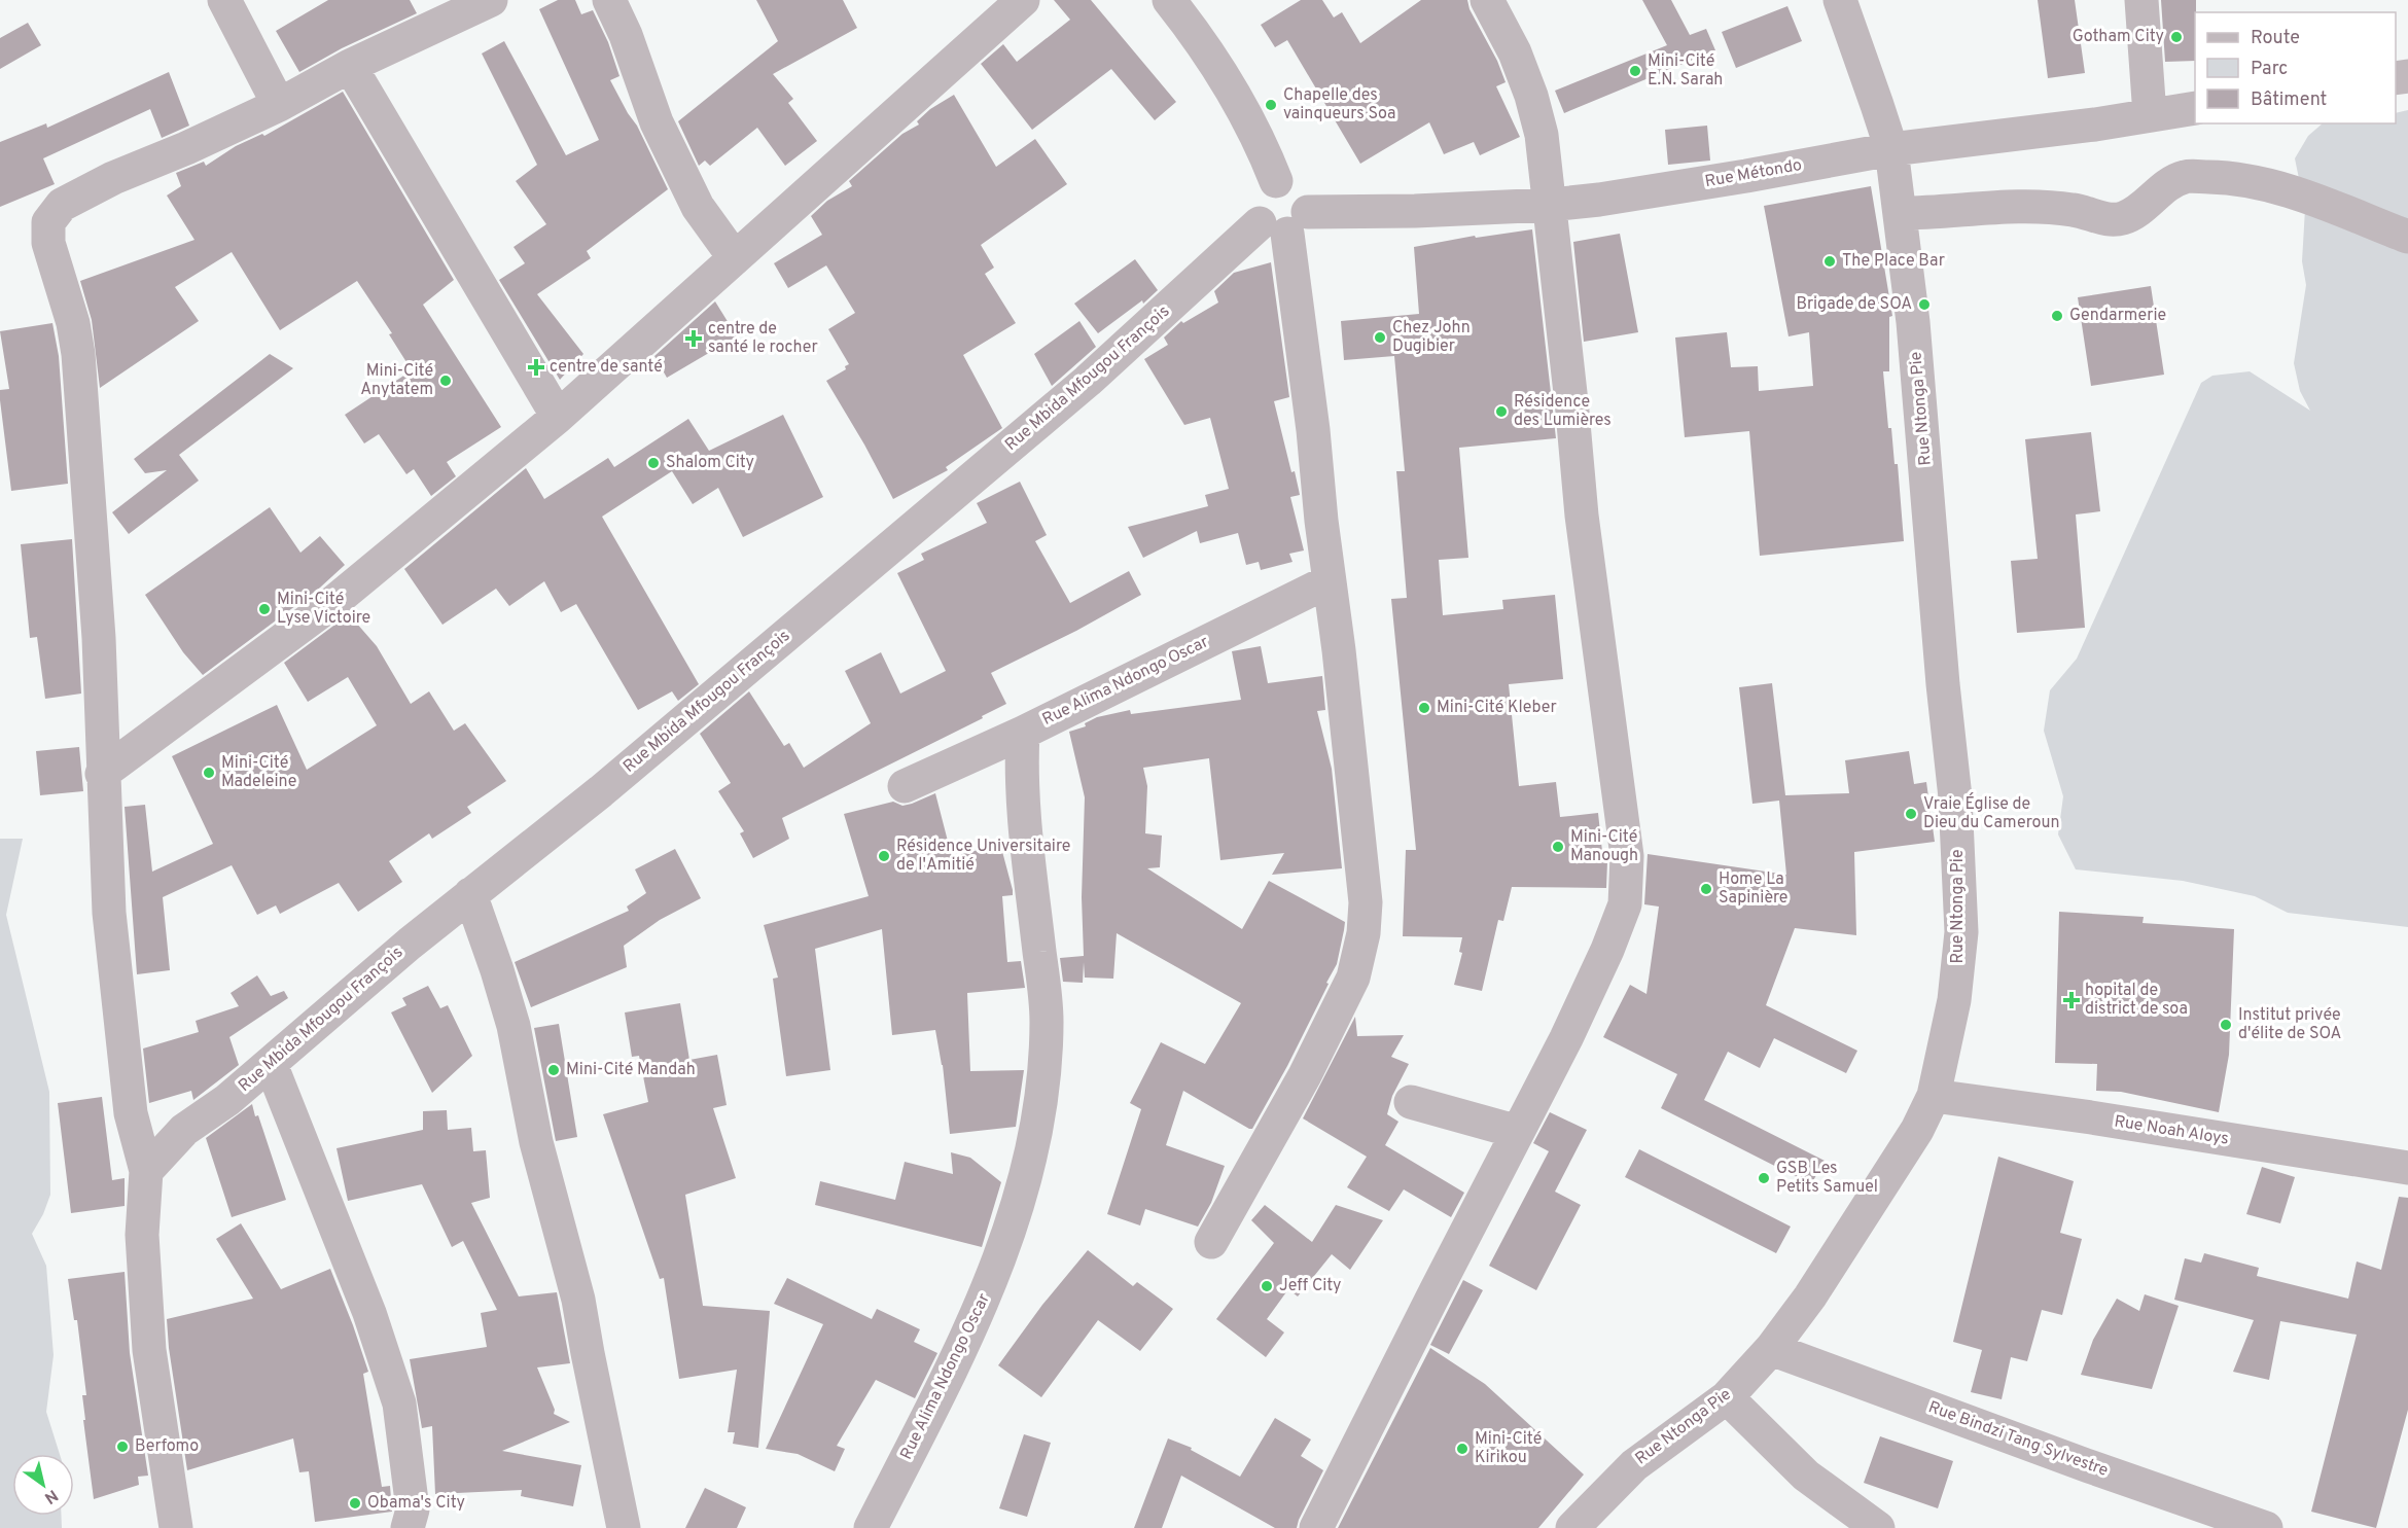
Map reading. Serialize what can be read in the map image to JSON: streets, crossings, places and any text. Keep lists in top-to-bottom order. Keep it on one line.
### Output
{"streets":{"street":["Rue Métondo","Rue Mbida Mfougou François","Rue Ntonga Pie","Rue Alima Ndongo Oscar","Rue Noah Aloys","Rue Bindzi Tang Sylvestre"]},"crossings":[["Rue Métondo","Rue Mbida Mfougou François"],["Rue Métondo","Rue Ntonga Pie"],["Rue Ntonga Pie","Rue Noah Aloys"],["Rue Ntonga Pie","Rue Bindzi Tang Sylvestre"]],"places":{"other":["Gotham City","Mini-Cité E.N. Sarah","Chapelle des vainqueurs Soa","The Place Bar","Brigade de SOA","Gendarmerie","Chez John Dugibier","Mini-Cité Anytatem","Résidence des Lumières","Shalom City","Mini-Cité Lyse Victoire","Mini-Cité Kleber","Mini-Cité Madeleine","Vraie Église de Dieu du Cameroun","Mini-Cité Manough","Résidence Universitaire de l'Amitié","Home La Sapinière","Institut privée d'élite de SOA","Mini-Cité Mandah","GSB Les Petits Samuel","Jeff City","Berfomo","Mini-Cité Kirikou","Obama's City"],"health":["centre de santé le rocher","centre de santé","hopital de district de soa"]},"legend":["Route","Parc","Bâtiment"],"north":"bottom right"}
